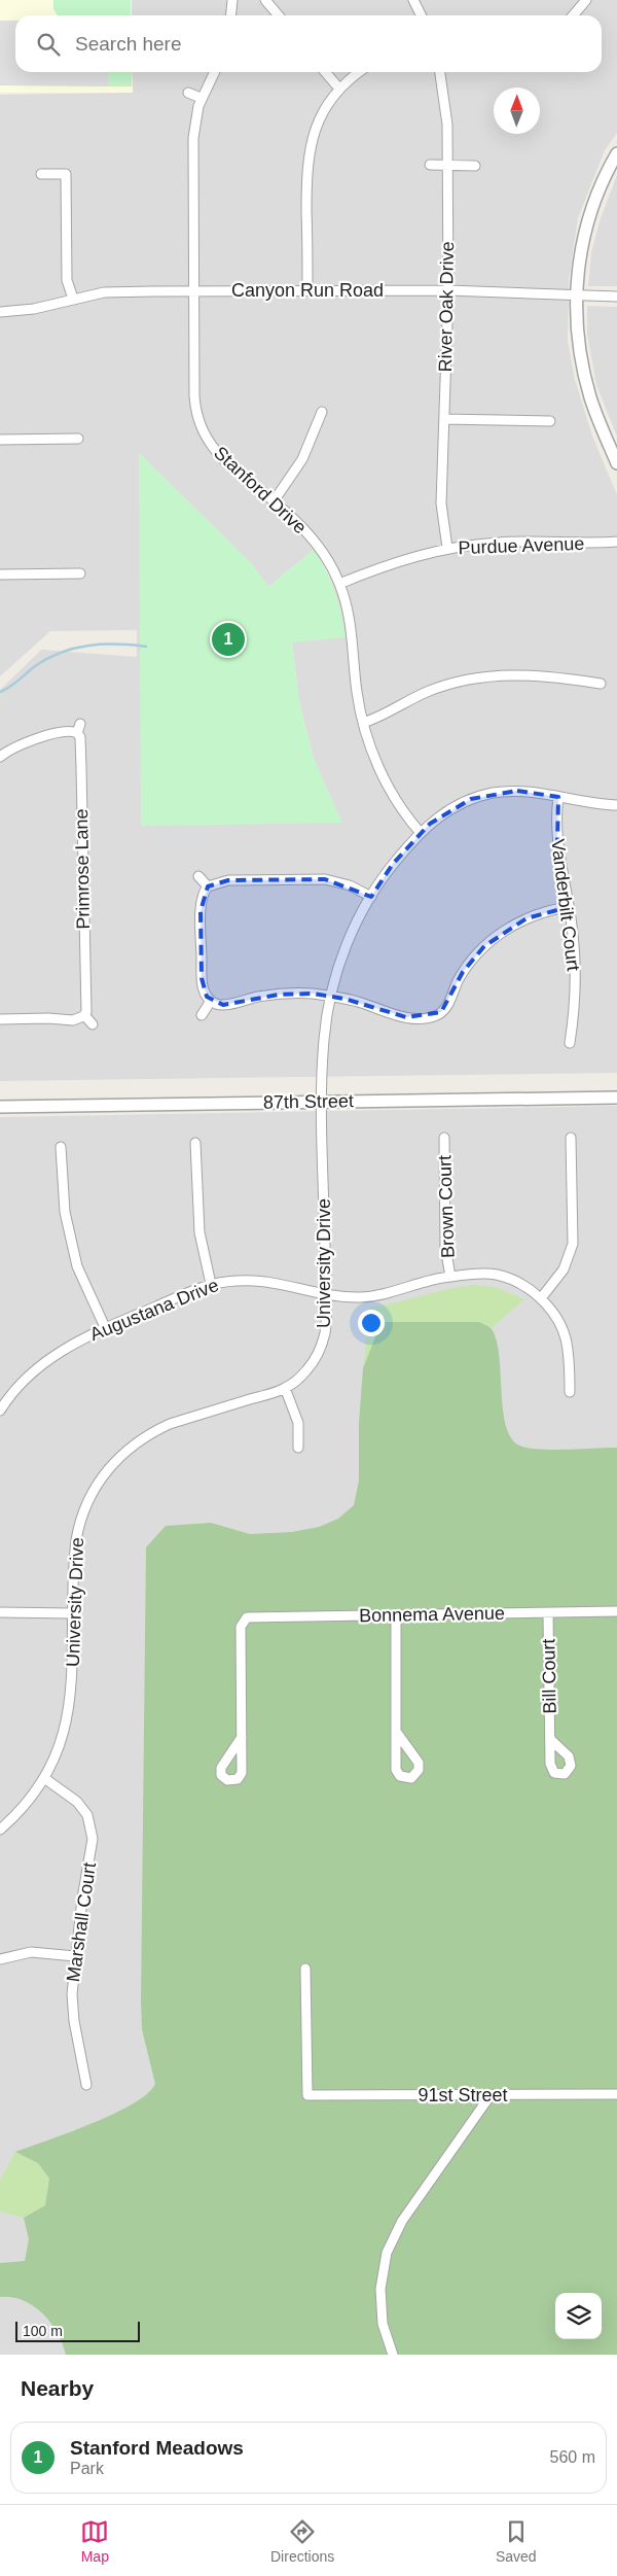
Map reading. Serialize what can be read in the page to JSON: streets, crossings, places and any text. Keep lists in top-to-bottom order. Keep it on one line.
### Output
{"streets":{"street":["Canyon Run Road","River Oak Drive","Stanford Drive","Purdue Avenue","Primrose Lane","Vanderbilt Court","87th Street","Brown Court","University Drive","Augustana Drive","Bonnema Avenue","Bill Court","Marshall Court","91st Street"]},"crossings":[["Canyon Run Road","River Oak Drive"],["Canyon Run Road","Stanford Drive"],["River Oak Drive","Purdue Avenue"],["Stanford Drive","Purdue Avenue"],["Stanford Drive","University Drive"],["Vanderbilt Court","University Drive"],["87th Street","University Drive"],["Brown Court","Augustana Drive"],["University Drive","Augustana Drive"],["University Drive","Marshall Court"],["Bonnema Avenue","Bill Court"]],"scale_bar":"100 m","north":"top","page":{"search":"Search here","pins":"1","scale":"100 m","heading":"Nearby","list":[{"mark":"1","name":"Stanford Meadows","note":"Park","value":"560 m"}],"nav":["Map","Directions","Saved"]}}
